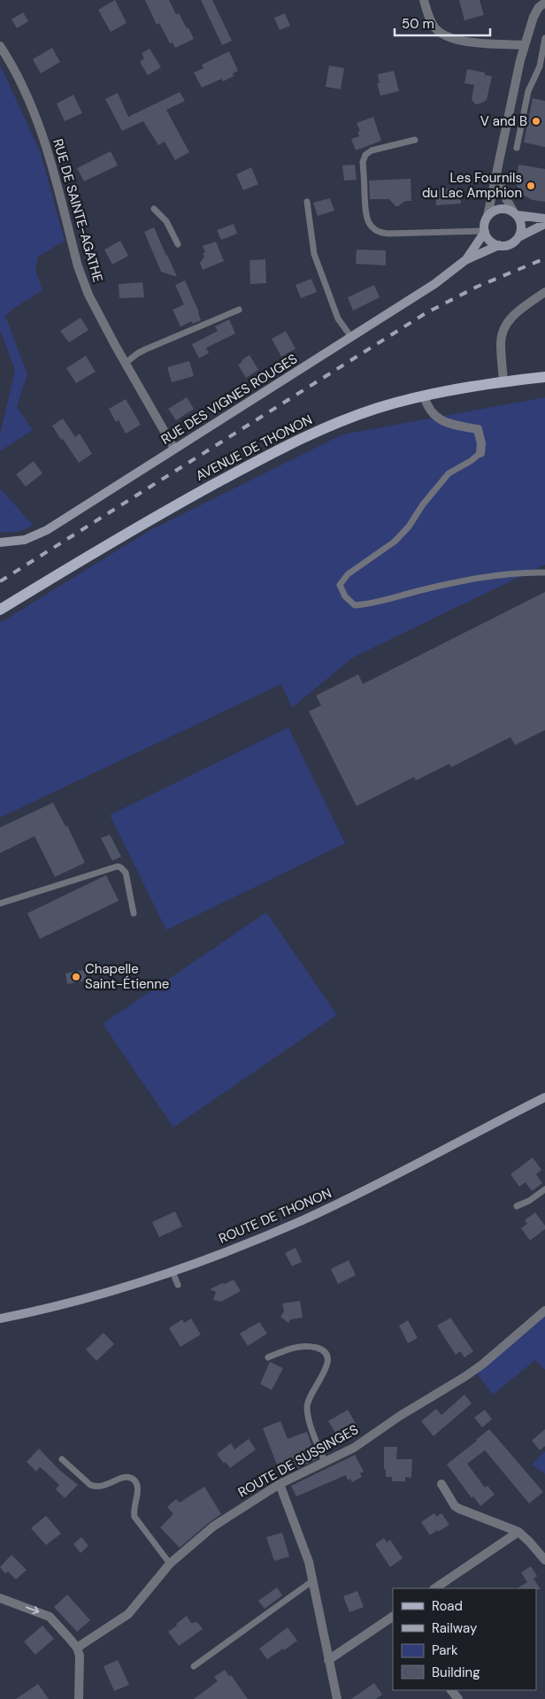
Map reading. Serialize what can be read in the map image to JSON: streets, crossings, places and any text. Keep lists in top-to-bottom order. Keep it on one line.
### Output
{"streets":{"main road":["AVENUE DE THONON"],"street":["RUE DE SAINTE-AGATHE","RUE DES VIGNES ROUGES","ROUTE DE THONON","ROUTE DE SUSSINGES"]},"crossings":[["RUE DE SAINTE-AGATHE","RUE DES VIGNES ROUGES"]],"places":["V and B","Les Fournils du Lac Amphion","Chapelle Saint-Étienne"],"legend":["Road","Railway","Park","Building"],"scale_bar":"50 m"}
